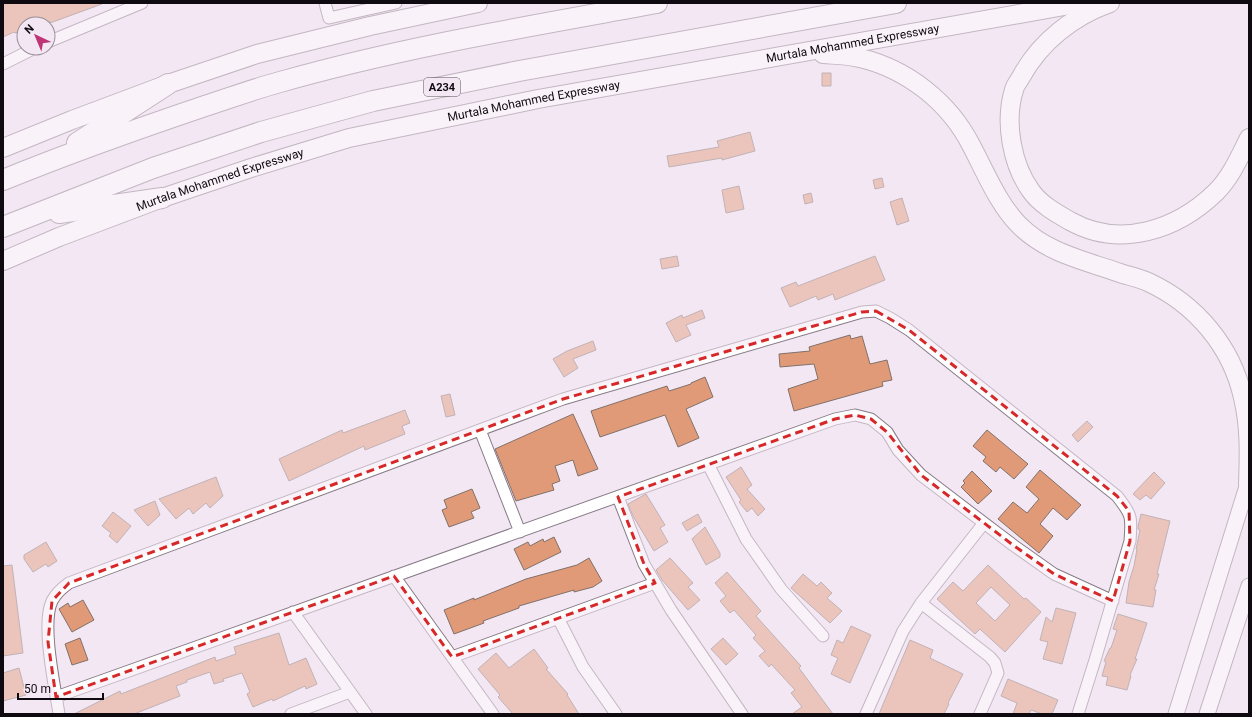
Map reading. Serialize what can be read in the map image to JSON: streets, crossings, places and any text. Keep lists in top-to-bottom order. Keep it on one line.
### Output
{"streets":{"highway":["Murtala Mohammed Expressway","A234"]},"scale_bar":"50 m","north":"top left"}
